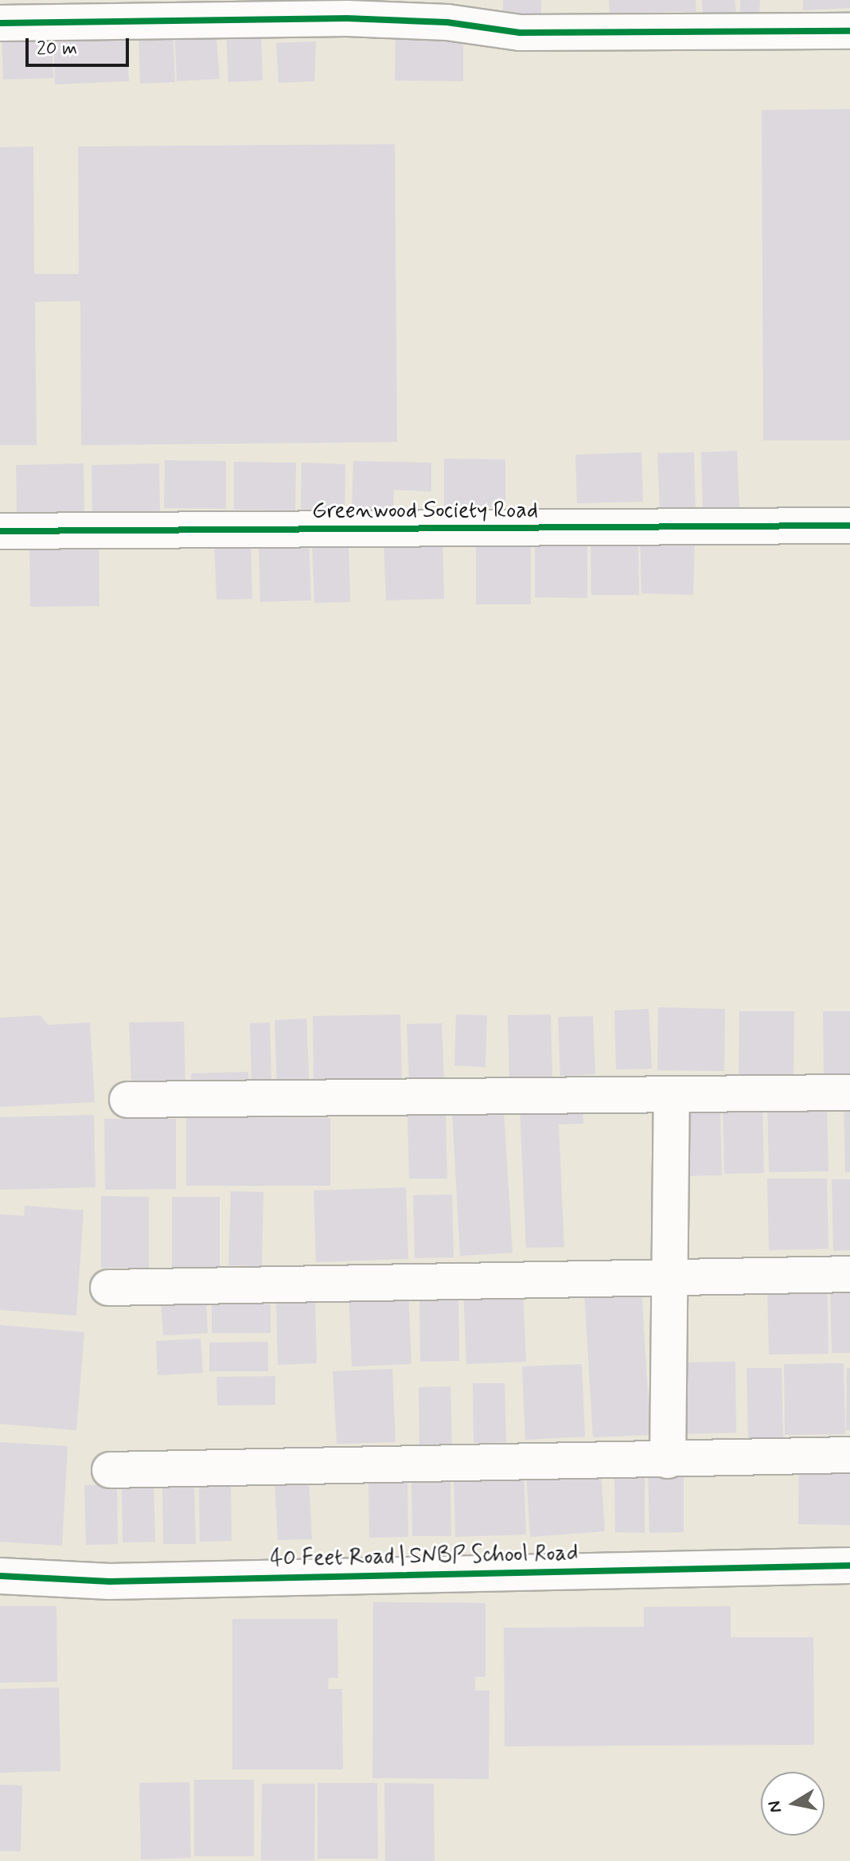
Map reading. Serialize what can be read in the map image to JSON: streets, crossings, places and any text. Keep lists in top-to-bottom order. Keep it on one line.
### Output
{"streets":{"street":["Greenwood Society Road","40 Feet Road | SNBP School Road"]},"scale_bar":"20 m","north":"left"}
